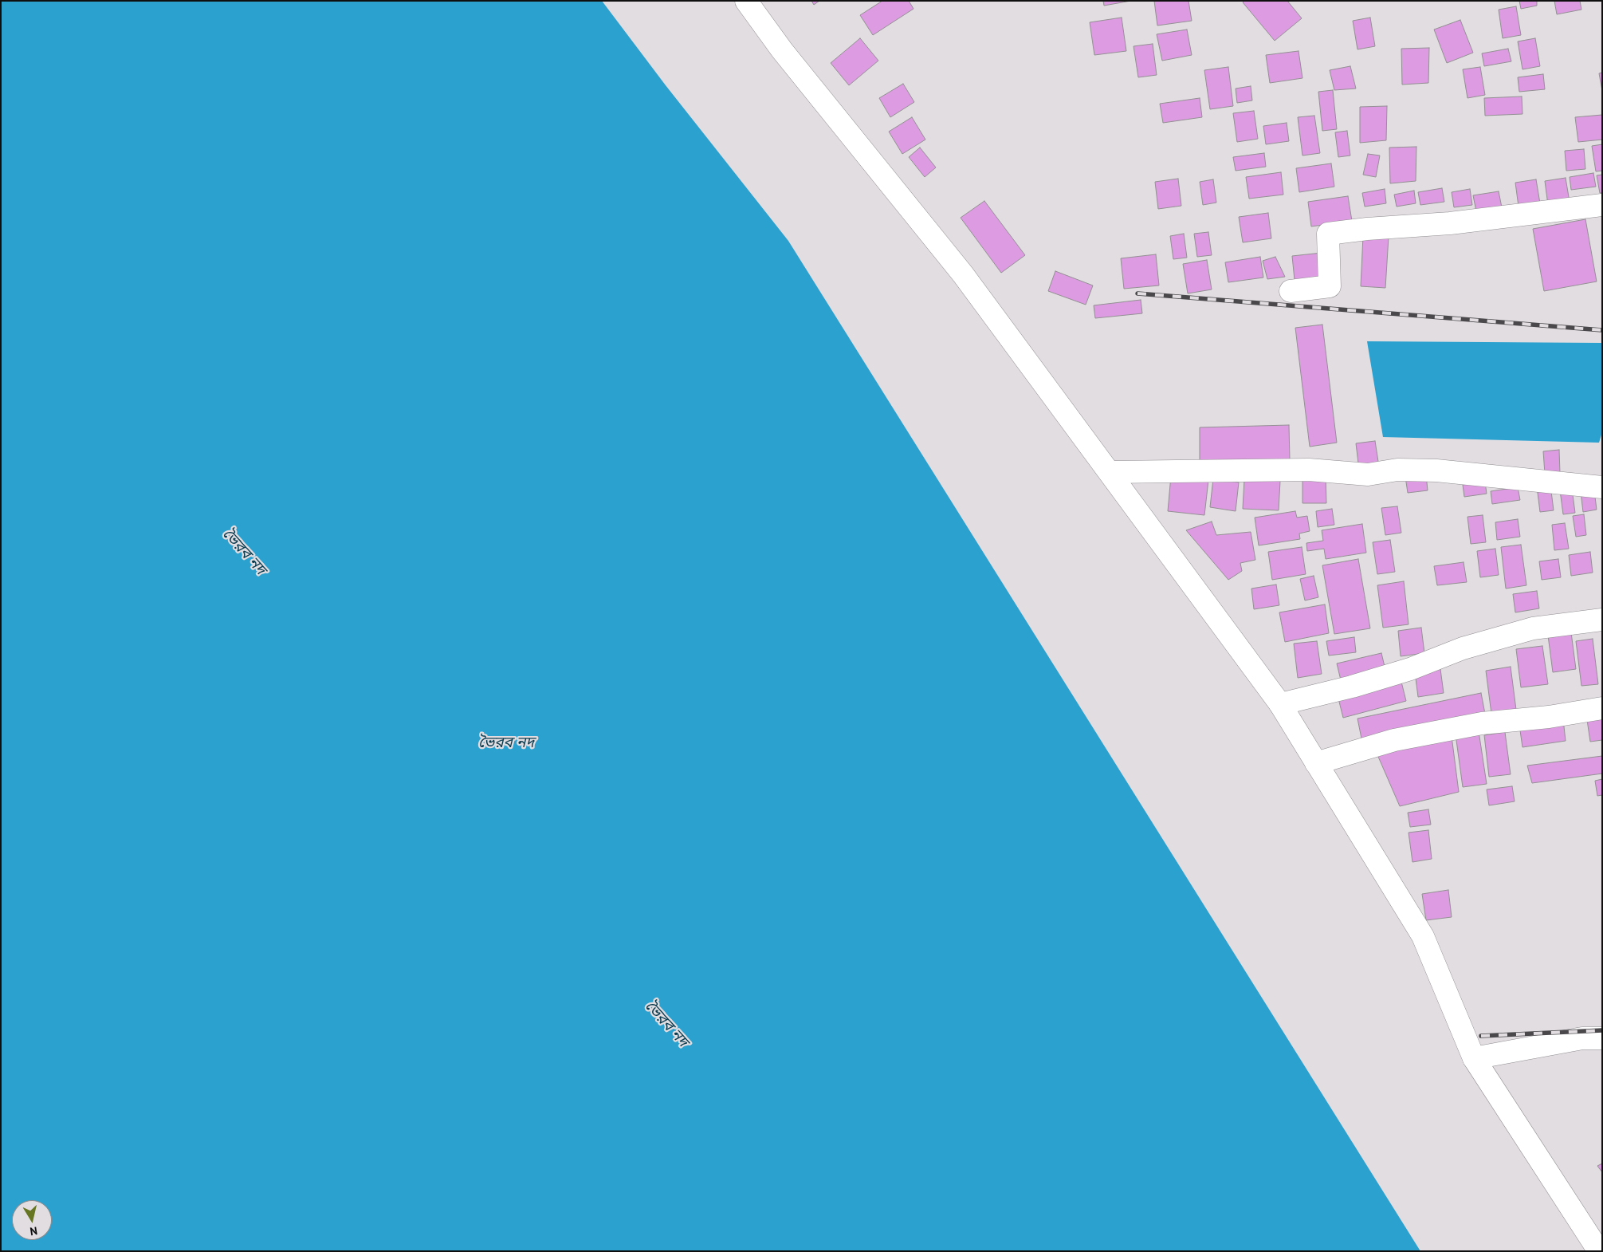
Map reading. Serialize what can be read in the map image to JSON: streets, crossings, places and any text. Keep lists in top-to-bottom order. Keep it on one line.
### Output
{"water":["ভৈরব নদ"],"north":"bottom"}
